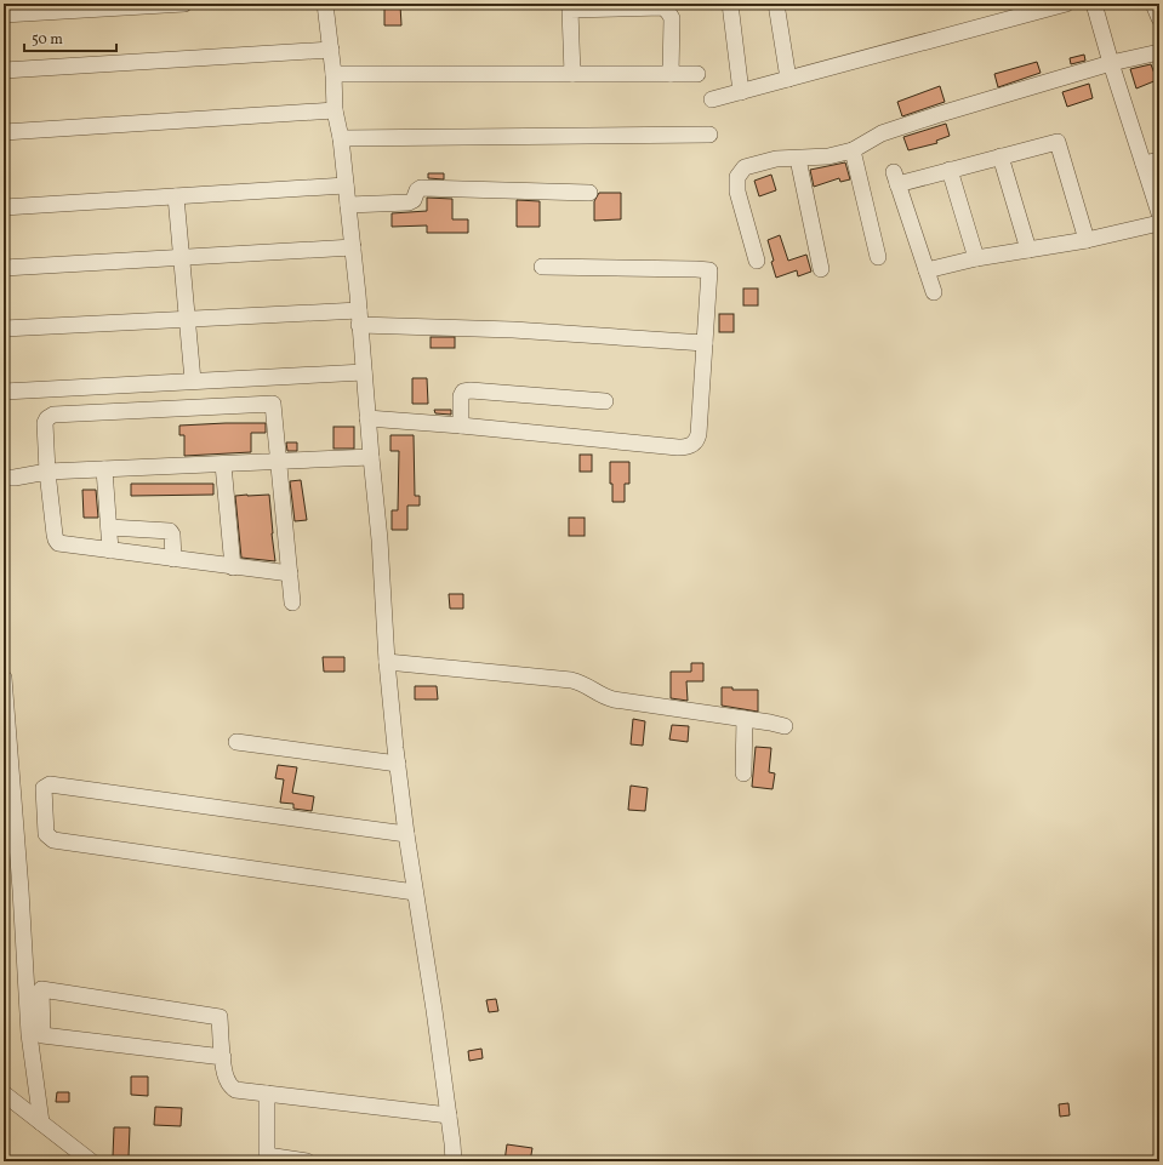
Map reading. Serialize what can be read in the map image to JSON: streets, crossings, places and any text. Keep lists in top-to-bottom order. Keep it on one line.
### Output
{"scale_bar":"50 m"}
